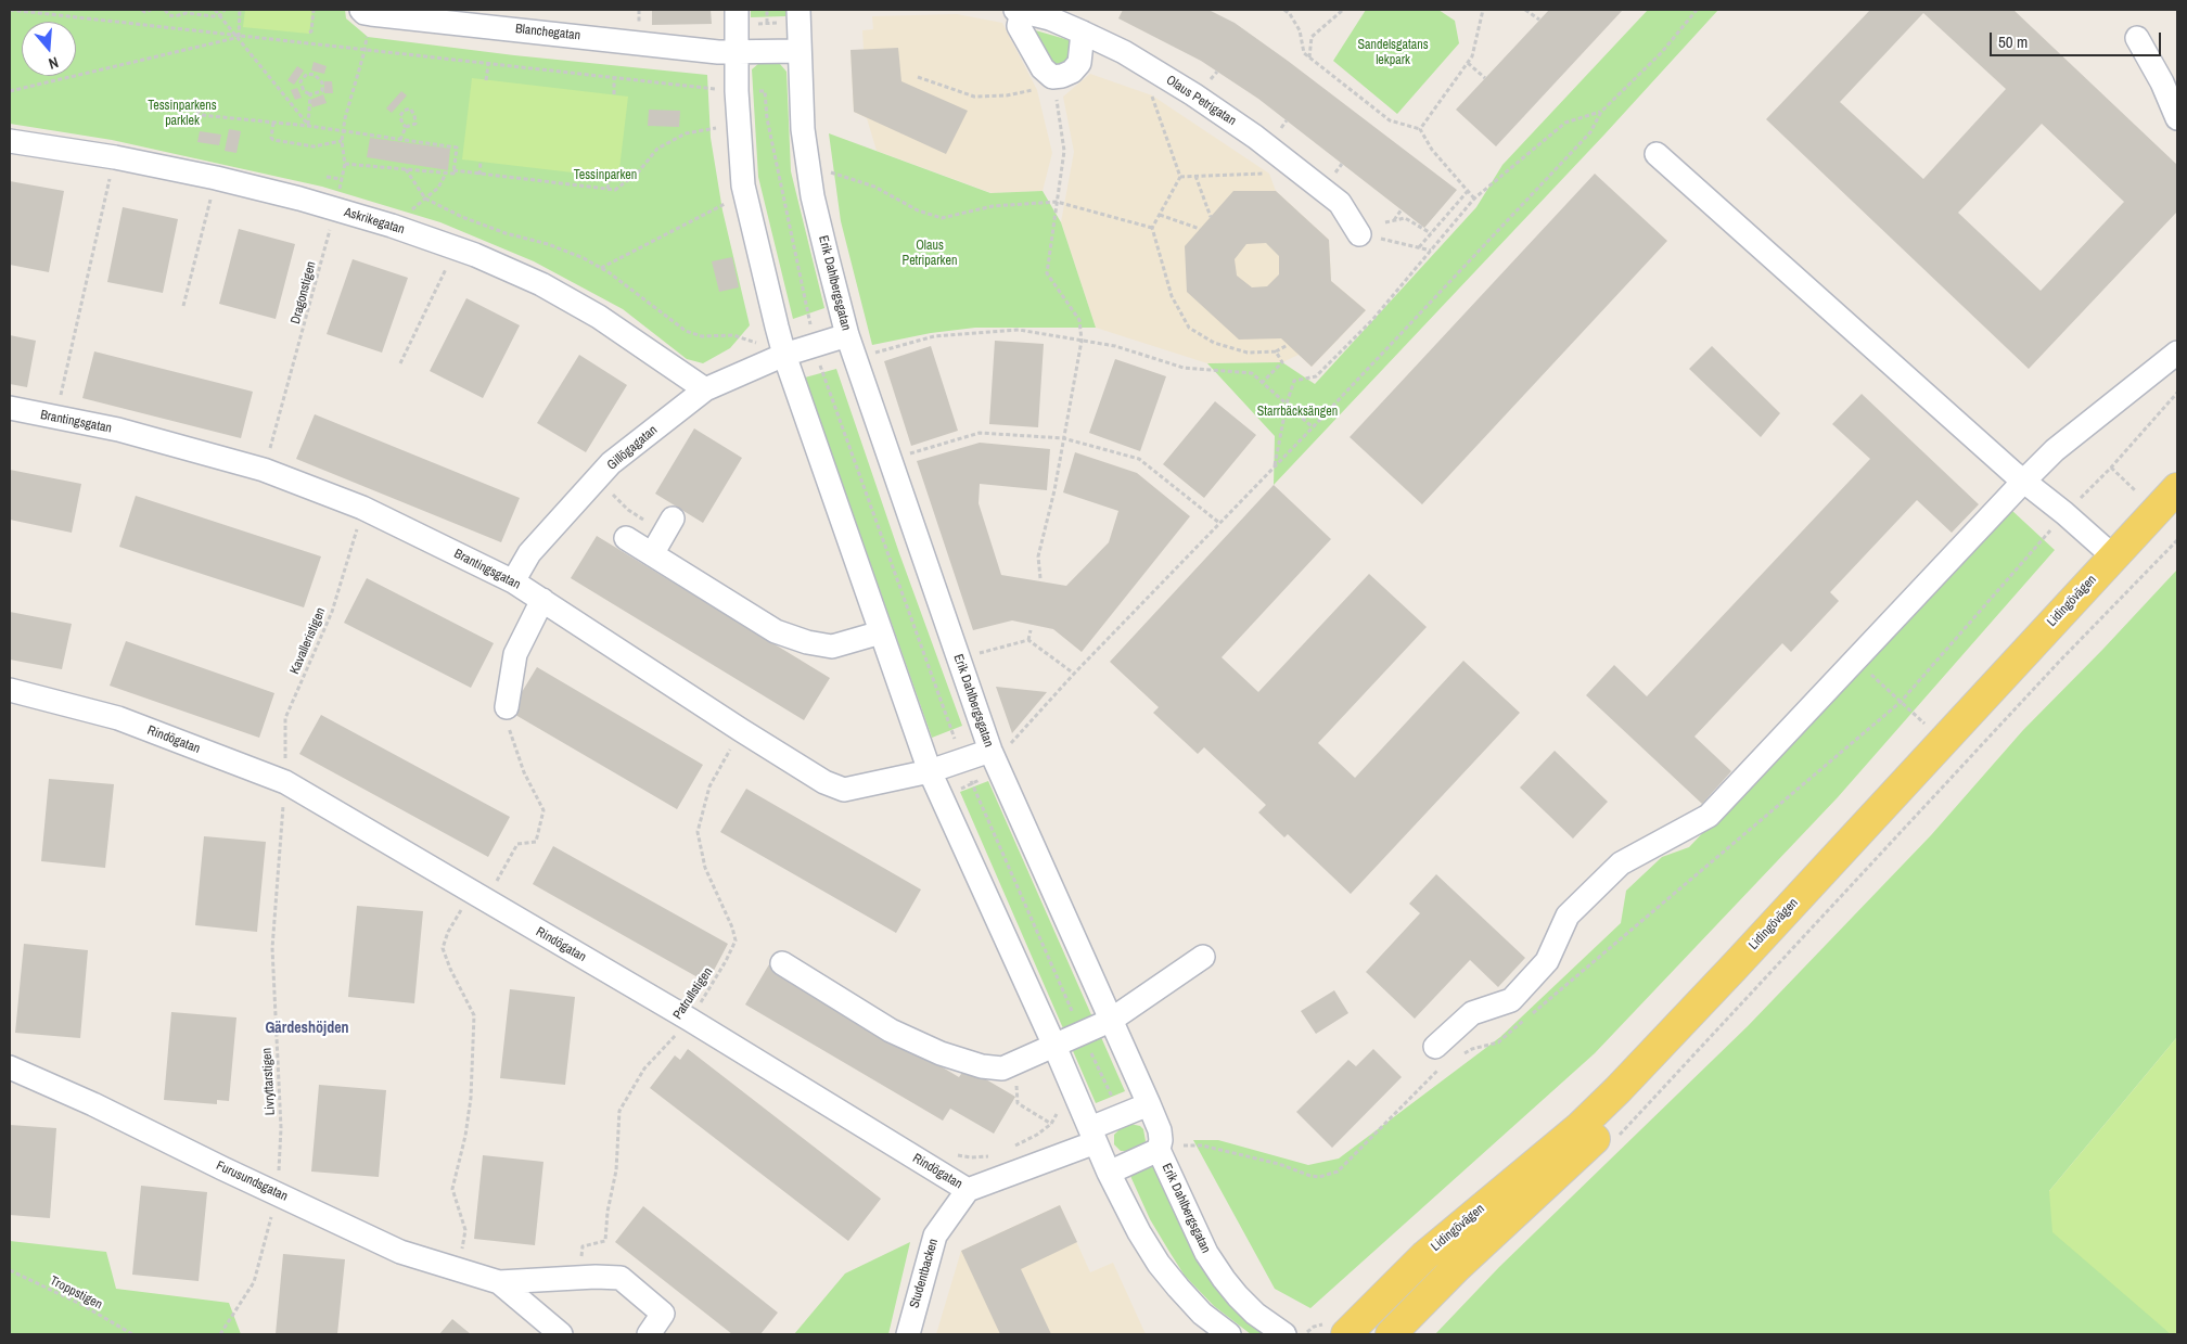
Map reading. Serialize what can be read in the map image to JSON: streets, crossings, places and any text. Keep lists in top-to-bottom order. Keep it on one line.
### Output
{"streets":{"main road":["Lidingövägen"],"street":["Blanchegatan","Olaus Petrigatan","Askrikegatan","Erik Dahlbergsgatan","Brantingsgatan","Gillögagatan","Rindögatan","Furusundsgatan","Studentbacken"],"path":["Dragonstigen","Kavalleristigen","Patrullstigen","Livryttarstigen","Troppstigen"]},"crossings":[["Blanchegatan","Erik Dahlbergsgatan"],["Askrikegatan","Dragonstigen"],["Askrikegatan","Gillögagatan"],["Erik Dahlbergsgatan","Brantingsgatan"],["Erik Dahlbergsgatan","Gillögagatan"],["Erik Dahlbergsgatan","Rindögatan"],["Brantingsgatan","Gillögagatan"],["Brantingsgatan","Kavalleristigen"],["Brantingsgatan","Patrullstigen"],["Kavalleristigen","Rindögatan"],["Kavalleristigen","Livryttarstigen"],["Rindögatan","Patrullstigen"],["Rindögatan","Livryttarstigen"],["Rindögatan","Studentbacken"],["Livryttarstigen","Furusundsgatan"]],"districts":["Gärdeshöjden"],"parks":["Sandelsgatans lekpark","Tessinparkens parklek","Tessinparken","Olaus Petriparken","Starrbäcksängen"],"scale_bar":"50 m","north":"bottom"}
